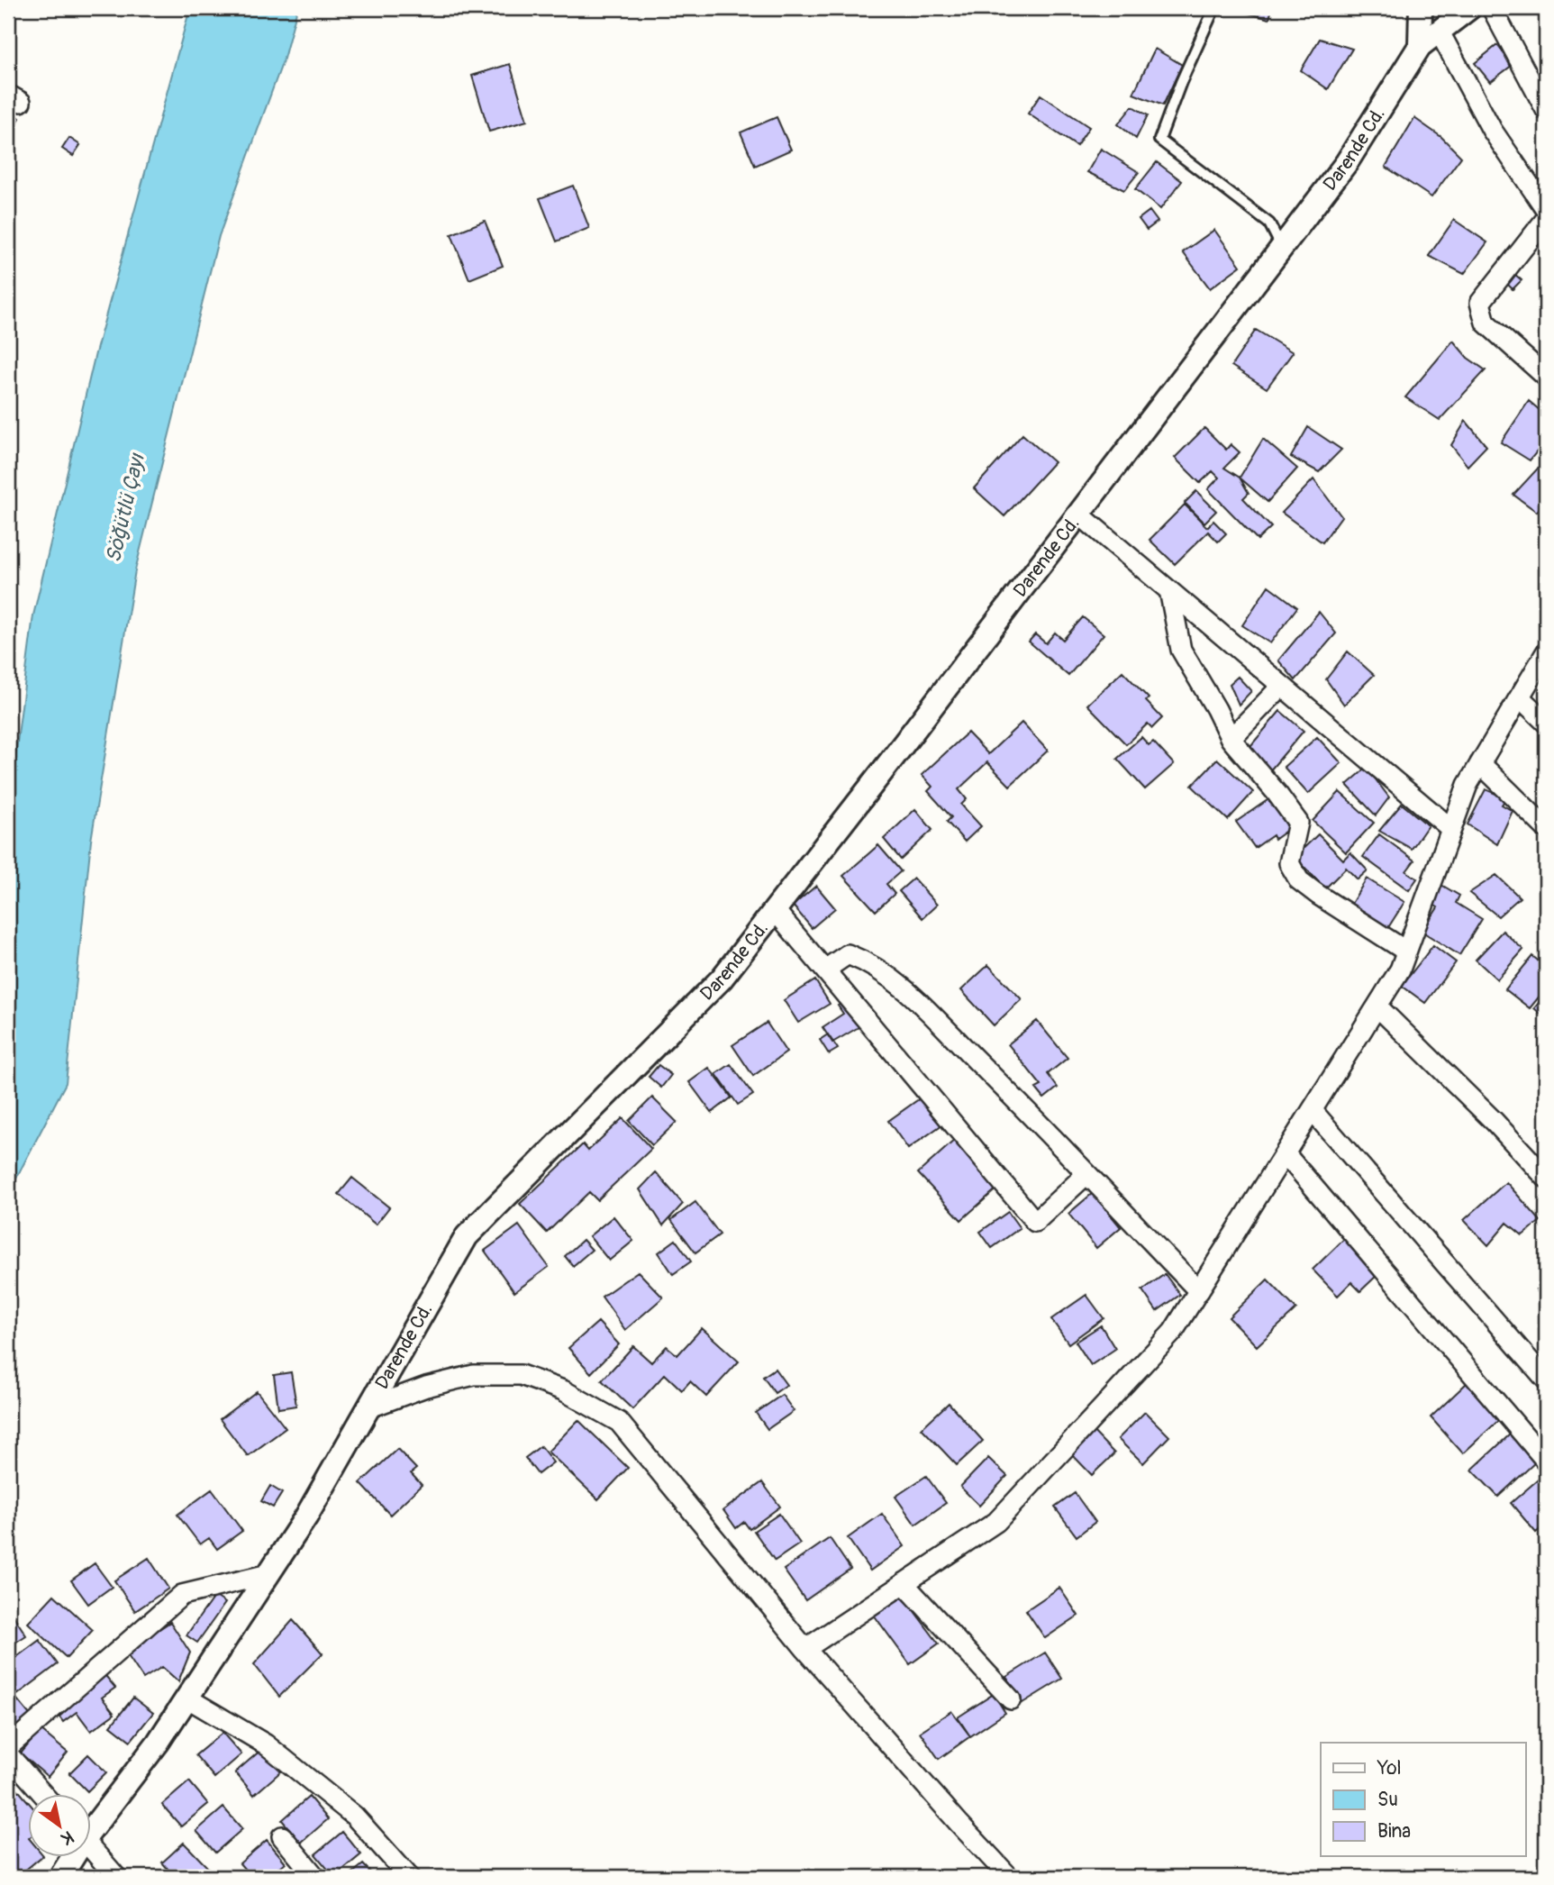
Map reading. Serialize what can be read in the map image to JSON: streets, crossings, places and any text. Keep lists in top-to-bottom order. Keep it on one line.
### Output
{"streets":{"street":["Darende Cd."]},"water":["Söğütlü Çayı"],"legend":["Yol","Su","Bina"],"north":"bottom right"}
